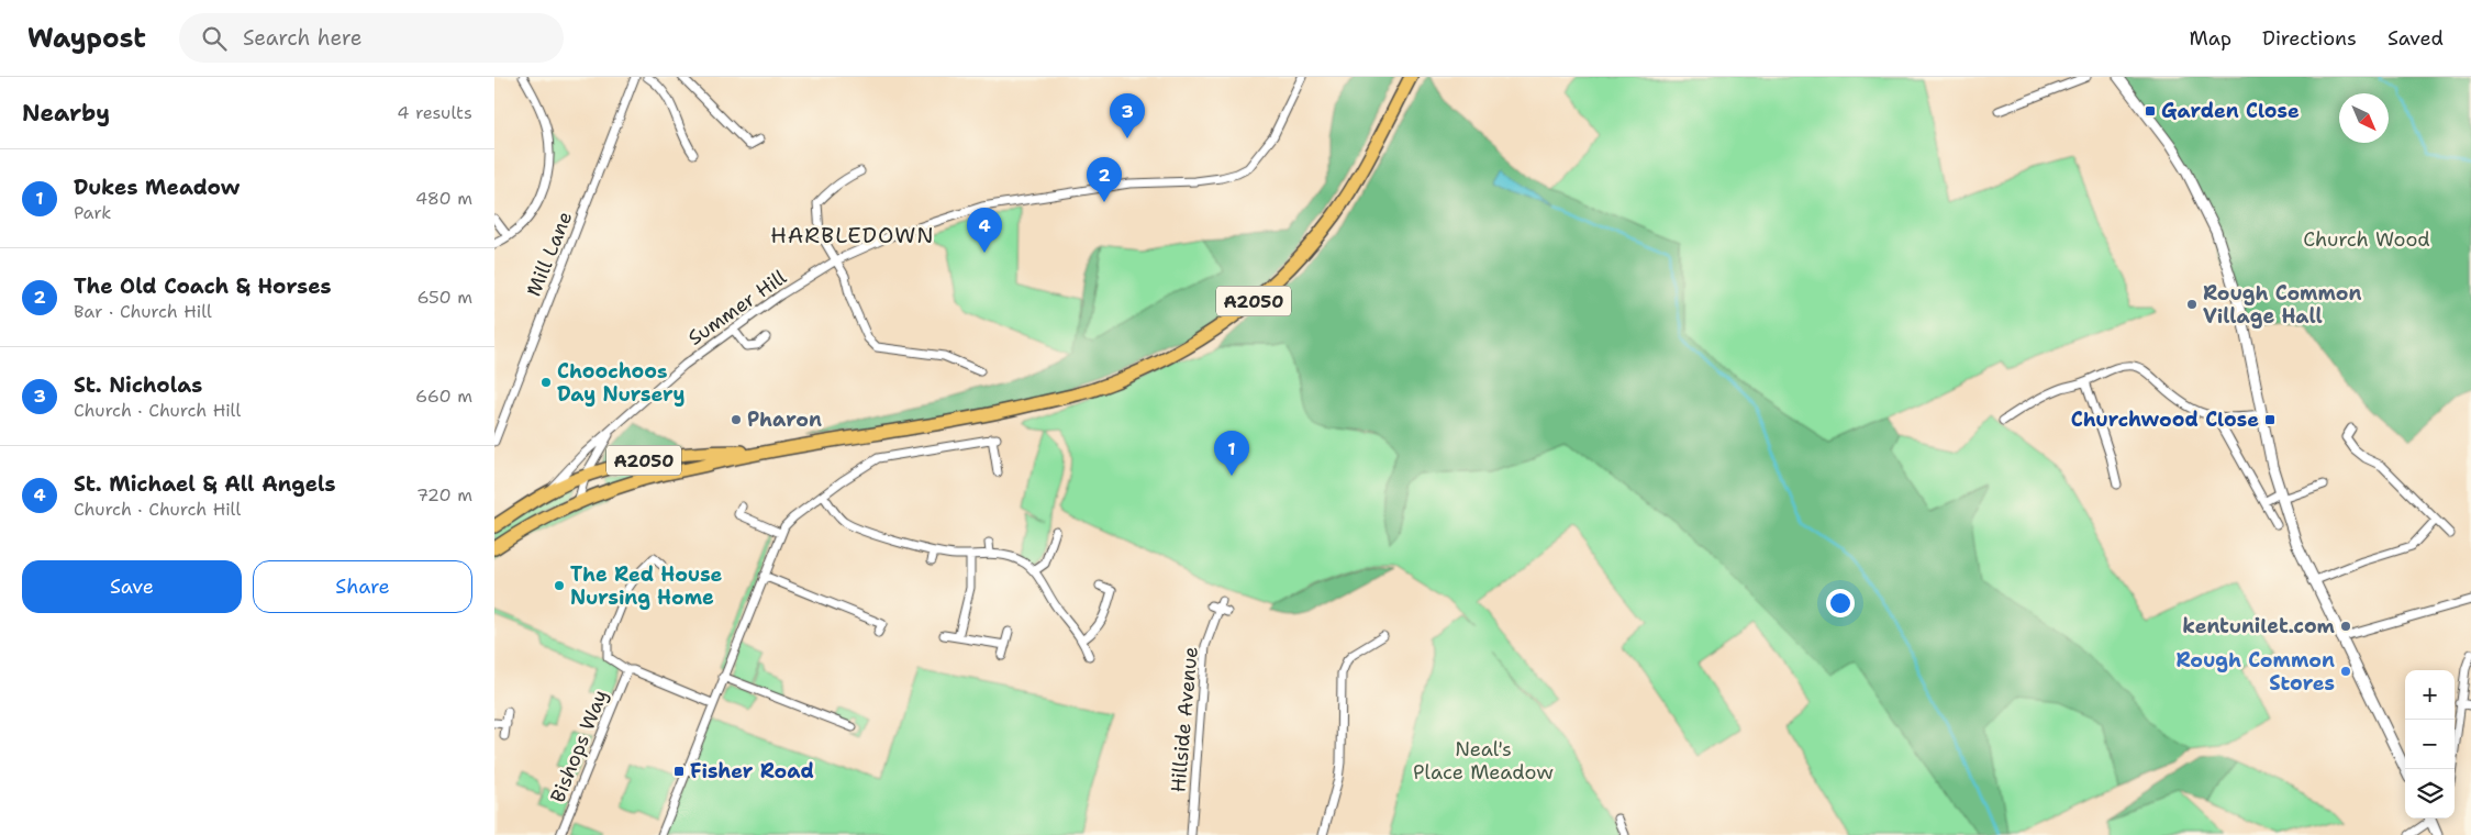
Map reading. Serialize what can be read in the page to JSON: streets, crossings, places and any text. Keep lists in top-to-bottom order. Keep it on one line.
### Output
{"streets":{"main road":["A2050"],"street":["Mill Lane","Summer Hill","Hillside Avenue","Bishops Way"]},"crossings":[["A2050","Summer Hill"]],"districts":["HARBLEDOWN"],"parks":["Church Wood","Neal's Place Meadow"],"places":{"transit":["Garden Close","Churchwood Close","Fisher Road"],"other":["Rough Common Village Hall","Choochoos Day Nursery","Pharon","The Red House Nursing Home","kentunilet.com","Rough Common Stores"]},"north":"bottom right","page":{"header":"Waypost","search":"Search here","nav":["Map","Directions","Saved"],"heading":["Nearby","4 results"],"pins":["3","2","4","1"],"list":[{"mark":"1","name":"Dukes Meadow","note":"Park","value":"480 m"},{"mark":"2","name":"The Old Coach & Horses","note":"Bar · Church Hill","value":"650 m"},{"mark":"3","name":"St. Nicholas","note":"Church · Church Hill","value":"660 m"},{"mark":"4","name":"St. Michael & All Angels","note":"Church · Church Hill","value":"720 m"}],"buttons":["Save","Share"],"map_buttons":["+","−"]}}
